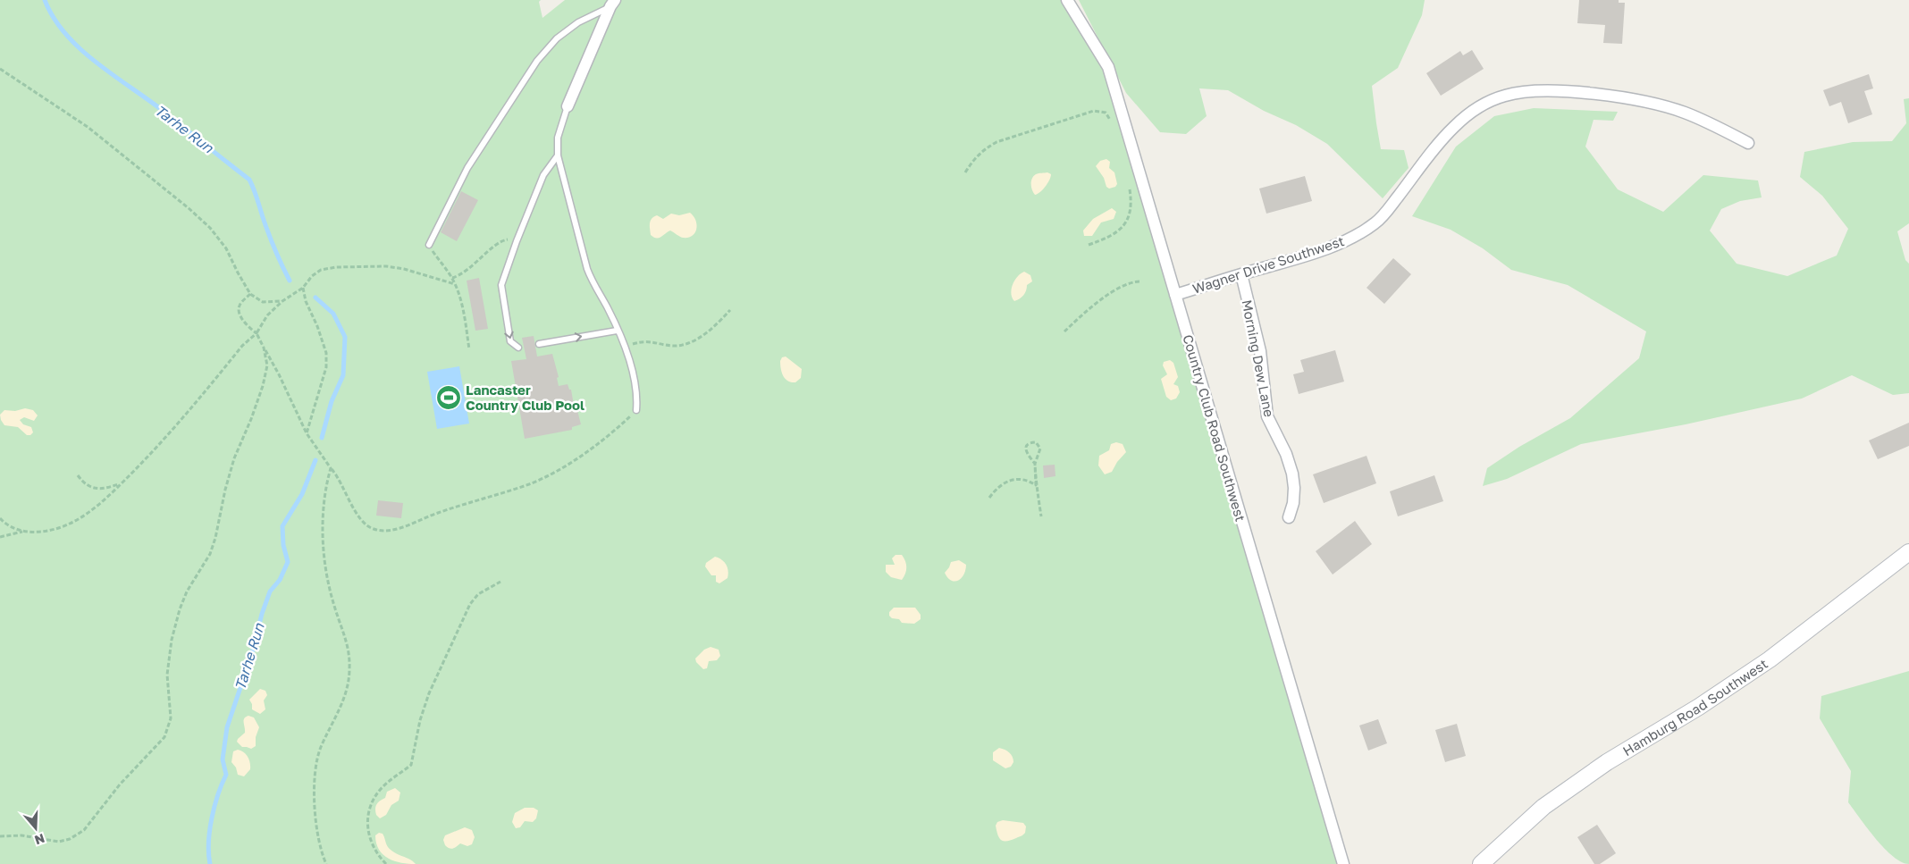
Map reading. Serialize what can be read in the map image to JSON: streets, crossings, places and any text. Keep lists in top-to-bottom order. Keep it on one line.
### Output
{"streets":{"street":["Wagner Drive Southwest","Morning Dew Lane","Country Club Road Southwest","Hamburg Road Southwest"]},"crossings":[["Wagner Drive Southwest","Morning Dew Lane"],["Wagner Drive Southwest","Country Club Road Southwest"]],"water":["Tarhe Run"],"places":{"sports":["Lancaster Country Club Pool"]},"north":"bottom"}
